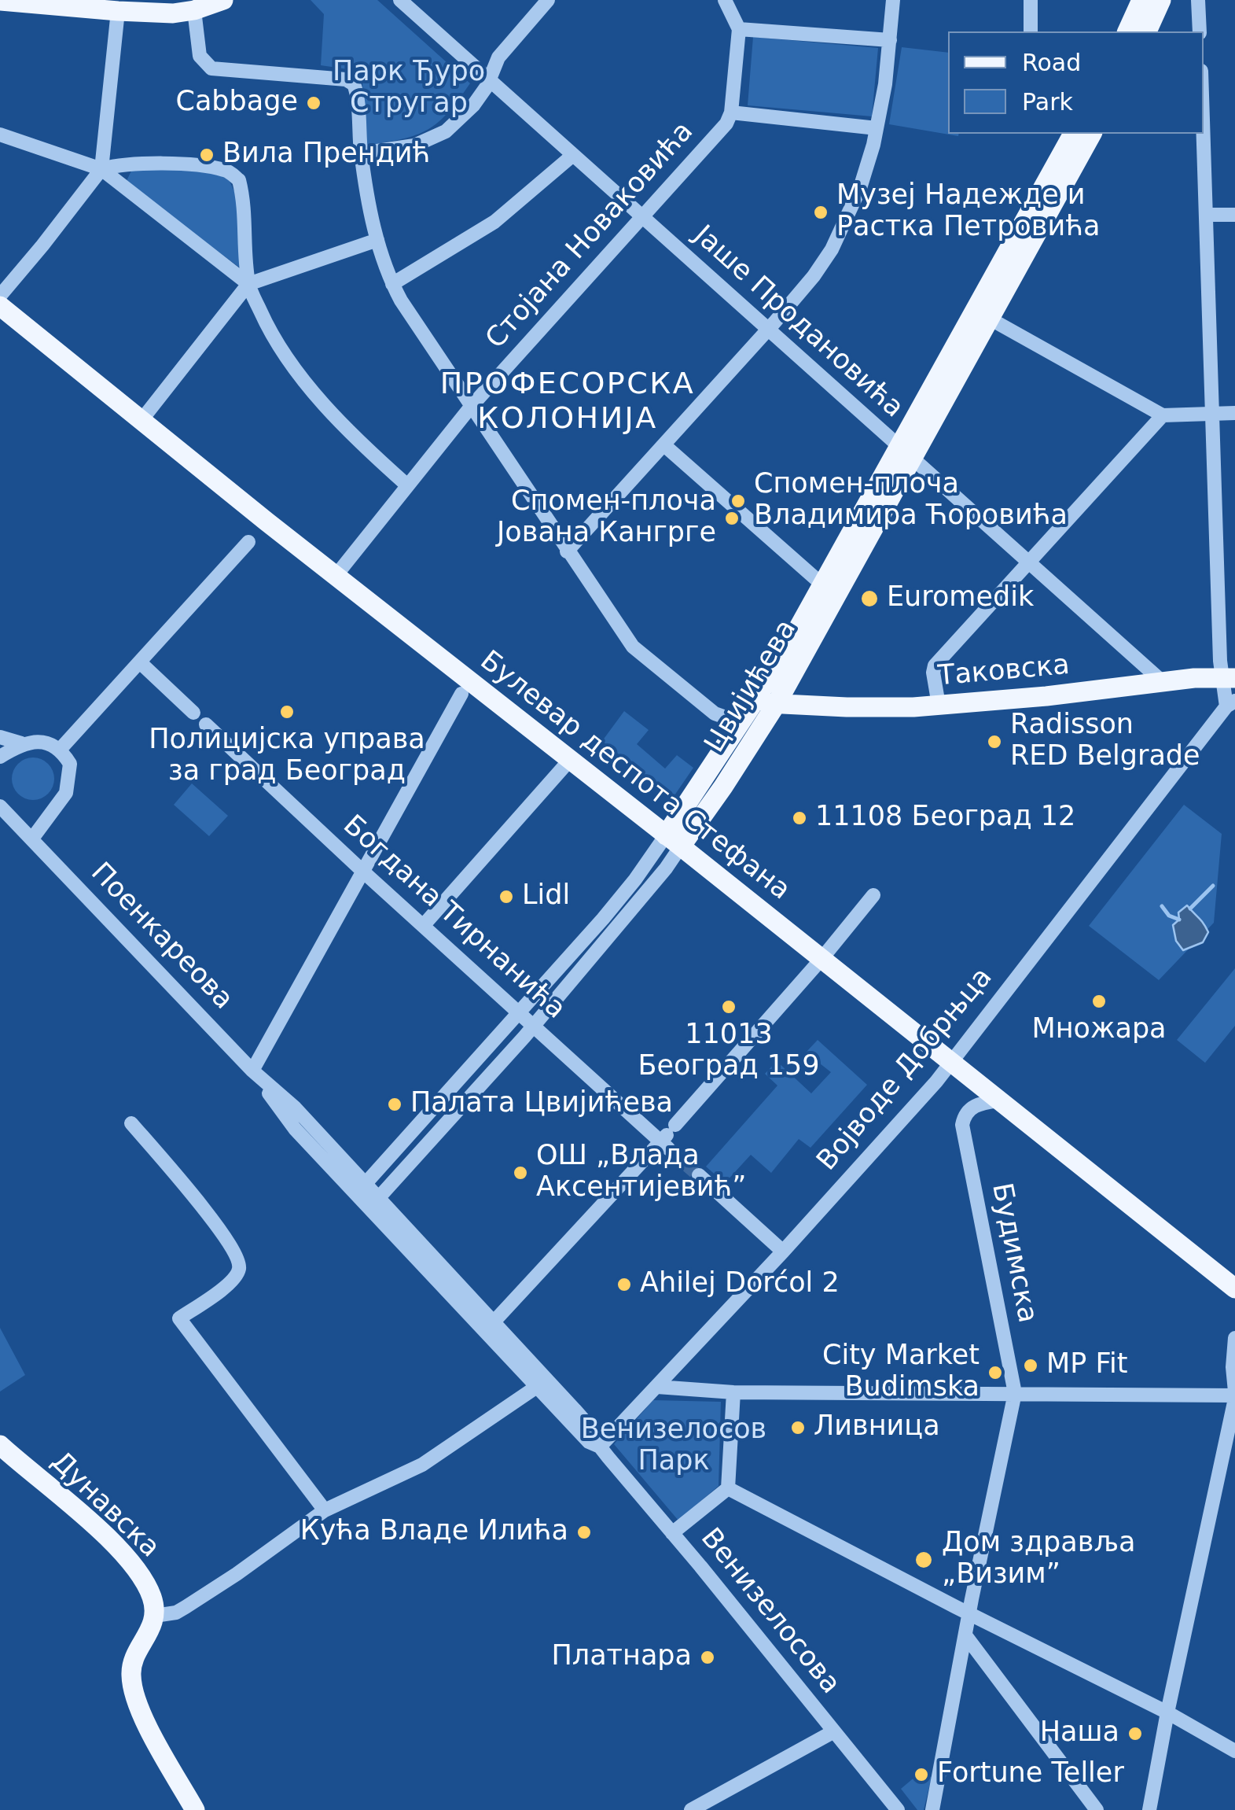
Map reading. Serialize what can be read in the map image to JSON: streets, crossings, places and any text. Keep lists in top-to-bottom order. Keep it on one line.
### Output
{"streets":{"main road":["Таковска","Цвијићева","Булевар деспота Стефана","Дунавска"],"street":["Стојана Новаковића","Јаше Продановића","Богдана Тирнанића","Поенкареова","Војводе Добрњца","Будимска","Венизелосова"]},"crossings":[["Стојана Новаковића","Јаше Продановића"],["Стојана Новаковића","Булевар деспота Стефана"],["Јаше Продановића","Таковска"],["Јаше Продановића","Цвијићева"],["Таковска","Цвијићева"],["Таковска","Војводе Добрњца"],["Цвијићева","Булевар деспота Стефана"],["Цвијићева","Богдана Тирнанића"],["Цвијићева","Поенкареова"],["Цвијићева","Венизелосова"],["Булевар деспота Стефана","Војводе Добрњца"],["Булевар деспота Стефана","Будимска"],["Поенкареова","Венизелосова"],["Војводе Добрњца","Венизелосова"]],"districts":["ПРОФЕСОРСКА КОЛОНИЈА"],"parks":["Парк Ђуро Стругар","Венизелосов Парк"],"places":["Cabbage","Вила Прендић","Музеј Надежде и Растка Петровића","Спомен-плоча Владимира Ћоровића","Спомен-плоча Јована Кангрге","Euromedik","Полицијска управа за град Београд","Radisson RED Belgrade","11108 Београд 12","Lidl","Множара","11013 Београд 159","Палата Цвијићева","ОШ „Влада Аксентијевић”","Ahilej Dorćol 2","MP Fit","City Market Budimska","Ливница","Кућа Владе Илића","Дом здравља „Визим”","Платнара","Наша","Fortune Teller"],"legend":["Road","Park"]}
